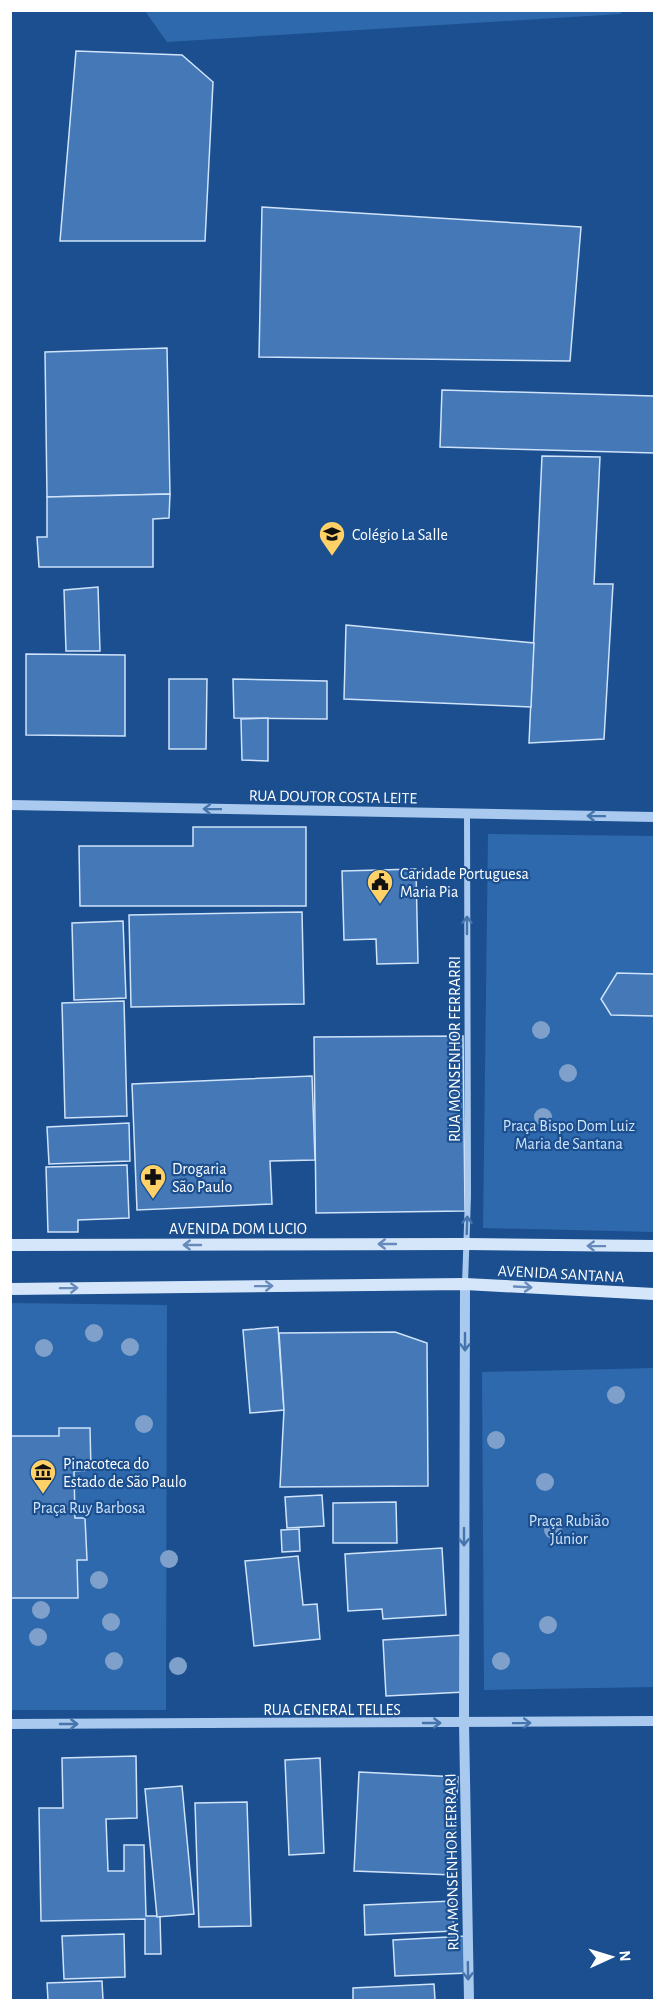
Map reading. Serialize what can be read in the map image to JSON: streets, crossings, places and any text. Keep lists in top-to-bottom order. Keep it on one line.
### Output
{"streets":{"main road":["AVENIDA DOM LUCIO","AVENIDA SANTANA"],"street":["RUA DOUTOR COSTA LEITE","RUA MONSENHOR FERRARRI","RUA GENERAL TELLES","RUA MONSENHOR FERRARI"]},"crossings":[["RUA DOUTOR COSTA LEITE","RUA MONSENHOR FERRARRI"],["RUA MONSENHOR FERRARRI","AVENIDA DOM LUCIO"],["RUA MONSENHOR FERRARRI","AVENIDA SANTANA"],["AVENIDA DOM LUCIO","AVENIDA SANTANA"],["RUA GENERAL TELLES","RUA MONSENHOR FERRARI"]],"one_way":["RUA DOUTOR COSTA LEITE","RUA MONSENHOR FERRARRI","RUA GENERAL TELLES","RUA MONSENHOR FERRARI"],"parks":["Praça Bispo Dom Luiz Maria de Santana","Praça Ruy Barbosa","Praça Rubião Júnior"],"places":{"school or university":["Colégio La Salle"],"public building":["Caridade Portuguesa Maria Pia"],"pharmacy":["Drogaria São Paulo"],"museum":["Pinacoteca do Estado de São Paulo"]},"north":"right"}
